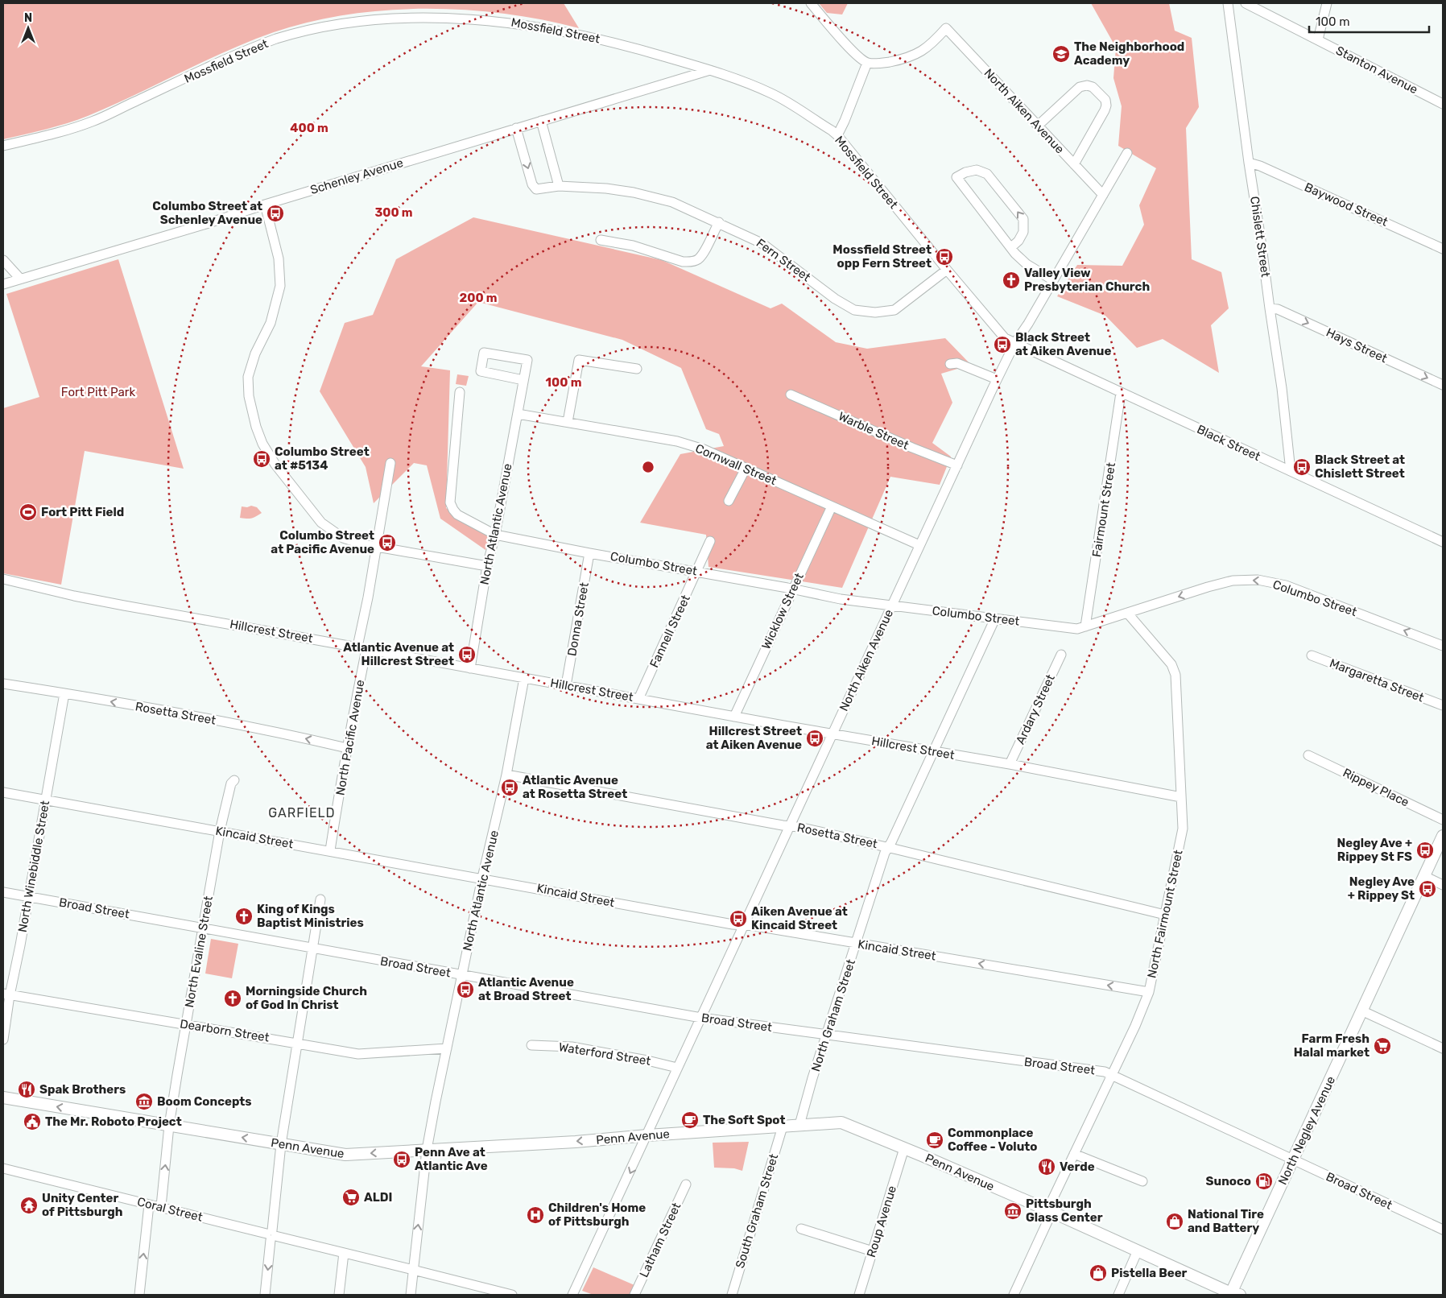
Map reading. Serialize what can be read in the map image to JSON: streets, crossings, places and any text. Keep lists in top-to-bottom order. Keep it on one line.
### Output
{"streets":{"main road":["North Negley Avenue","Penn Avenue"],"street":["Mossfield Street","Stanton Avenue","North Aiken Avenue","Schenley Avenue","Baywood Street","Chislett Street","Fern Street","Hays Street","Warble Street","Black Street","Cornwall Street","Fairmount Street","North Atlantic Avenue","Columbo Street","Wicklow Street","Donna Street","Hillcrest Street","Fannell Street","Margaretta Street","Ardary Street","Rosetta Street","North Pacific Avenue","Rippey Place","Kincaid Street","North Winebiddle Street","Broad Street","North Fairmount Street","North Evaline Street","North Graham Street","Dearborn Street","Waterford Street","Coral Street","South Graham Street","Roup Avenue","Latham Street"]},"crossings":[["Mossfield Street","North Aiken Avenue"],["Mossfield Street","Schenley Avenue"],["Mossfield Street","Fern Street"],["Mossfield Street","Black Street"],["North Aiken Avenue","Warble Street"],["North Aiken Avenue","Black Street"],["North Aiken Avenue","Cornwall Street"],["North Aiken Avenue","Columbo Street"],["North Aiken Avenue","Hillcrest Street"],["North Aiken Avenue","Rosetta Street"],["North Aiken Avenue","Kincaid Street"],["North Aiken Avenue","Broad Street"],["North Aiken Avenue","Waterford Street"],["North Aiken Avenue","Penn Avenue"],["Schenley Avenue","Fern Street"],["Baywood Street","Chislett Street"],["Chislett Street","Hays Street"],["Chislett Street","Black Street"],["Black Street","Fairmount Street"],["Cornwall Street","North Atlantic Avenue"],["Cornwall Street","Wicklow Street"],["Fairmount Street","Columbo Street"],["North Atlantic Avenue","Columbo Street"],["North Atlantic Avenue","Hillcrest Street"],["North Atlantic Avenue","Rosetta Street"],["North Atlantic Avenue","Kincaid Street"],["North Atlantic Avenue","Broad Street"],["North Atlantic Avenue","Dearborn Street"],["North Atlantic Avenue","Penn Avenue"],["North Atlantic Avenue","Coral Street"],["Columbo Street","Wicklow Street"],["Columbo Street","Donna Street"],["Columbo Street","Fannell Street"],["Columbo Street","North Fairmount Street"],["Columbo Street","North Graham Street"],["Wicklow Street","Hillcrest Street"],["Donna Street","Hillcrest Street"],["Hillcrest Street","Fannell Street"],["Hillcrest Street","Ardary Street"],["Hillcrest Street","North Pacific Avenue"],["Hillcrest Street","North Fairmount Street"],["Hillcrest Street","North Graham Street"],["Rosetta Street","North Pacific Avenue"],["Rosetta Street","North Winebiddle Street"],["Rosetta Street","North Fairmount Street"],["Rosetta Street","North Graham Street"],["North Pacific Avenue","Kincaid Street"],["Kincaid Street","North Winebiddle Street"],["Kincaid Street","North Fairmount Street"],["Kincaid Street","North Evaline Street"],["Kincaid Street","North Graham Street"],["North Winebiddle Street","Broad Street"],["North Winebiddle Street","Dearborn Street"],["Broad Street","North Fairmount Street"],["Broad Street","North Evaline Street"],["Broad Street","North Graham Street"],["Broad Street","North Negley Avenue"],["North Fairmount Street","Penn Avenue"],["North Evaline Street","Dearborn Street"],["North Evaline Street","Penn Avenue"],["North Evaline Street","Coral Street"],["North Graham Street","Penn Avenue"],["North Negley Avenue","Penn Avenue"],["Penn Avenue","South Graham Street"],["Penn Avenue","Roup Avenue"]],"one_way":["Hays Street","Penn Avenue"],"districts":["GARFIELD"],"parks":["Fort Pitt Park"],"places":{"school or university":["The Neighborhood Academy"],"bus stop":["Columbo Street at Schenley Avenue","Mossfield Street opp Fern Street","Black Street at Aiken Avenue","Columbo Street at #5134","Black Street at Chislett Street","Columbo Street at Pacific Avenue","Atlantic Avenue at Hillcrest Street","Hillcrest Street at Aiken Avenue","Atlantic Avenue at Rosetta Street","Negley Ave + Rippey St FS","Negley Ave + Rippey St","Aiken Avenue at Kincaid Street","Atlantic Avenue at Broad Street","Penn Ave at Atlantic Ave"],"church":["Valley View Presbyterian Church","King of Kings Baptist Ministries","Morningside Church of God In Christ"],"sports":["Fort Pitt Field"],"supermarket":["Farm Fresh Halal market","ALDI"],"restaurant":["Spak Brothers","Verde"],"museum":["Boom Concepts","Pittsburgh Glass Center"],"cafe":["The Soft Spot","Commonplace Coffee - Voluto"],"public building":["The Mr. Roboto Project"],"fuel station":["Sunoco"],"temple":["Unity Center of Pittsburgh"],"hospital":["Children's Home of Pittsburgh"],"shop":["National Tire and Battery","Pistella Beer"]},"scale_bar":"100 m","north":"top","rings":["400 m","300 m","200 m","100 m"]}
